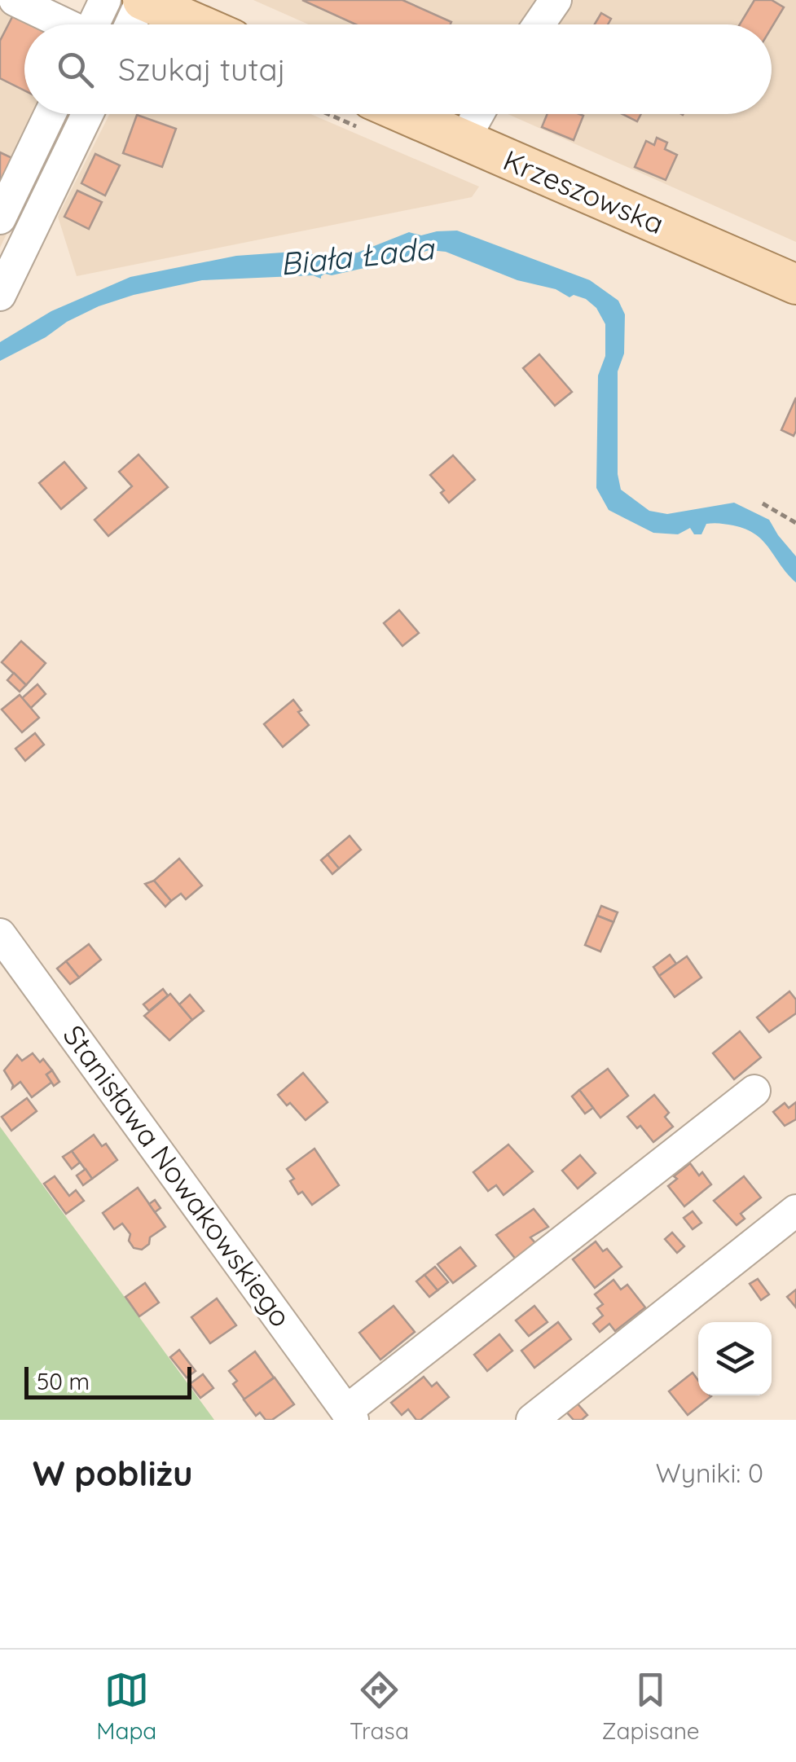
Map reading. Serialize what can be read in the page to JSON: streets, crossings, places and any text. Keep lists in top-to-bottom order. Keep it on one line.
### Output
{"streets":{"main road":["Krzeszowska"],"street":["Stanisława Nowakowskiego"]},"water":["Biała Łada"],"scale_bar":"50 m","page":{"search":"Szukaj tutaj","scale":"50 m","heading":["W pobliżu","Wyniki: 0"],"nav":["Mapa","Trasa","Zapisane"]}}
